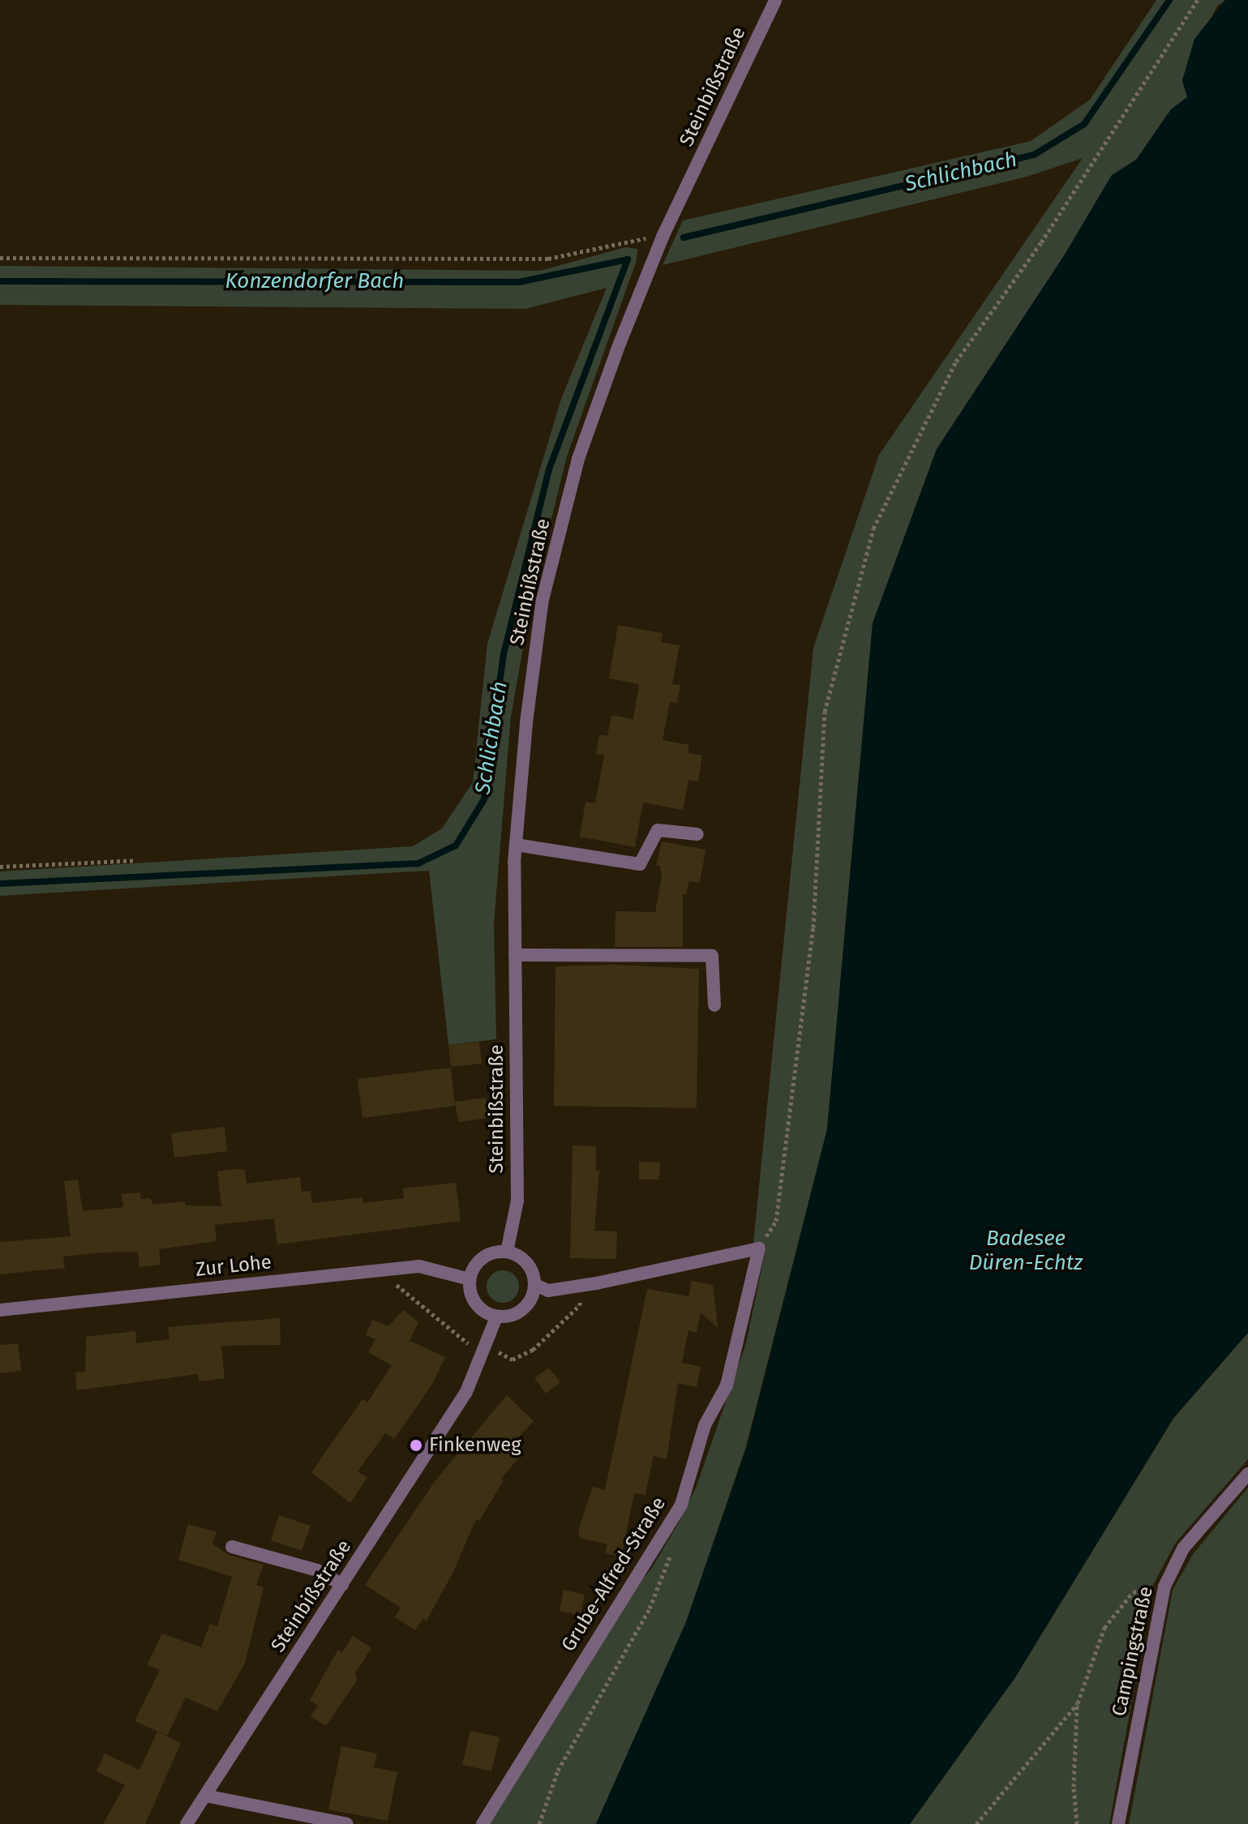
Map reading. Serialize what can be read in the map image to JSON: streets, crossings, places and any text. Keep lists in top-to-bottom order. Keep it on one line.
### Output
{"streets":{"street":["Steinbißstraße","Zur Lohe","Grube-Alfred-Straße","Campingstraße"]},"crossings":[["Steinbißstraße","Zur Lohe"]],"water":["Schlichbach","Konzendorfer Bach","Badesee Düren-Echtz"],"places":["Finkenweg"]}
